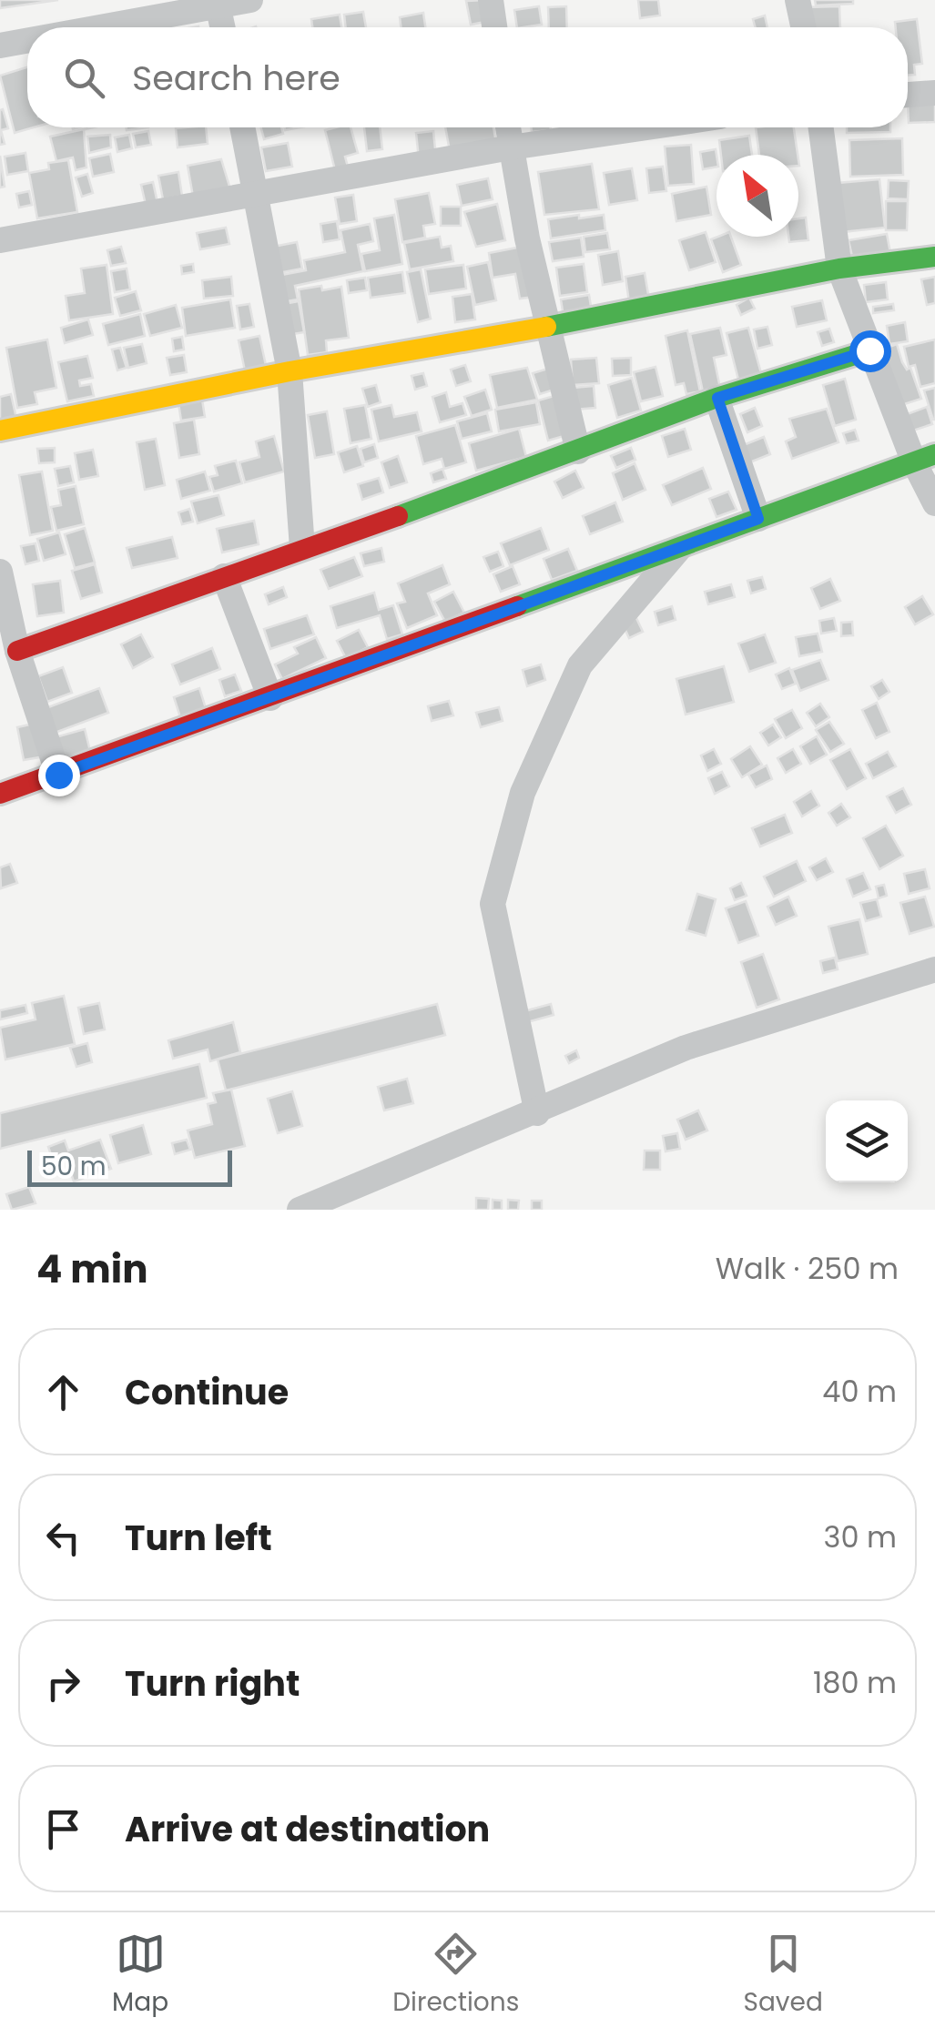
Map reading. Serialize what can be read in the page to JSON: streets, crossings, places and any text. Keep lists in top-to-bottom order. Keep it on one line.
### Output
{"scale_bar":"50 m","north":"top left","page":{"search":"Search here","scale":"50 m","heading":["4 min","Walk · 250 m"],"list":[["Continue","40 m"],["Turn left","30 m"],["Turn right","180 m"],"Arrive at destination"],"nav":["Map","Directions","Saved"]}}
